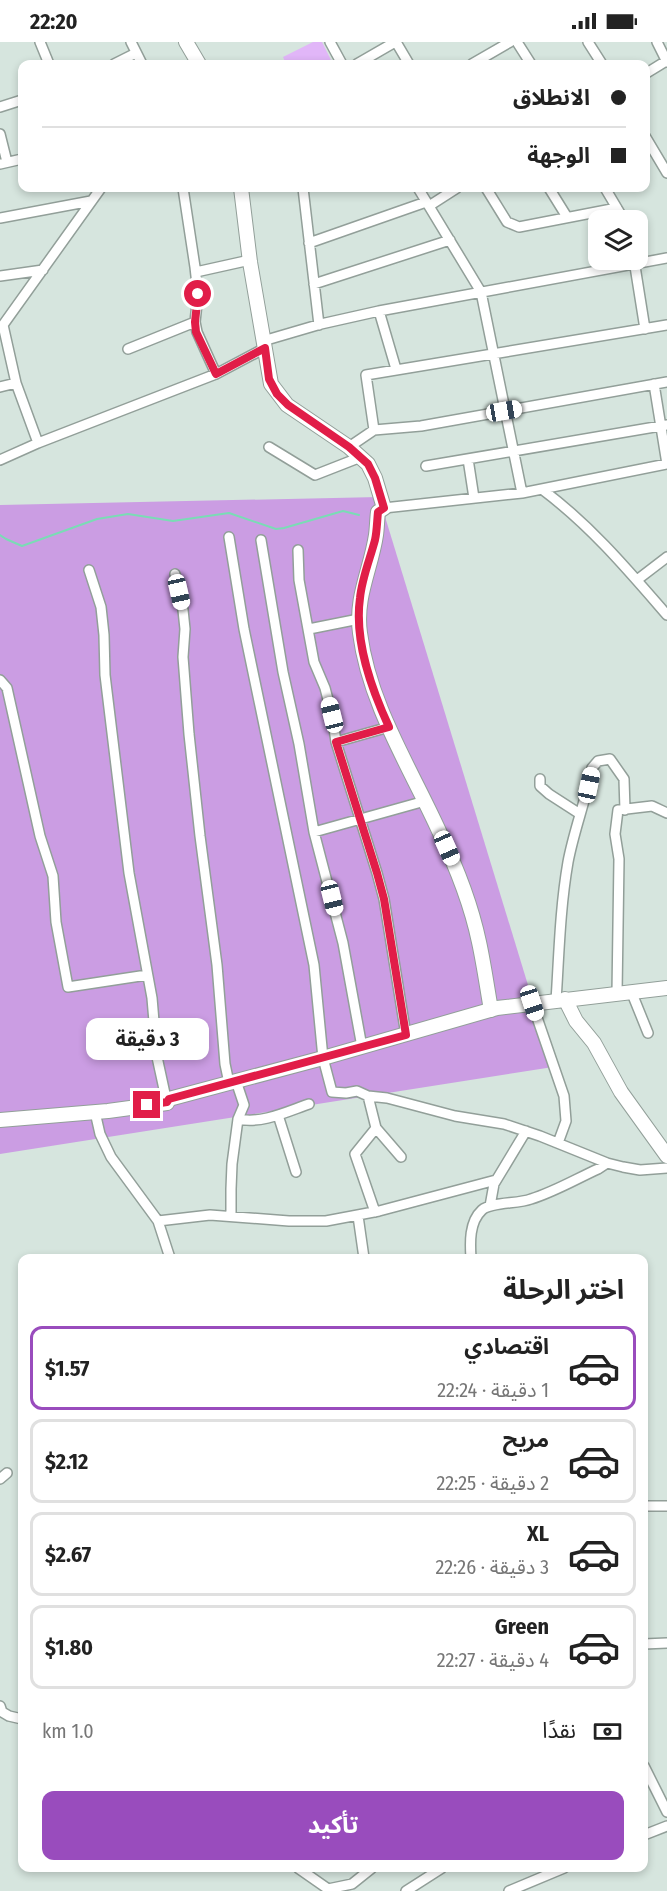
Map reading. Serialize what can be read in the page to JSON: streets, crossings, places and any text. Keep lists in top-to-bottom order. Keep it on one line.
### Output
{"page":{"status":"22:20","banner":["الانطلاق","الوجهة"],"bubble":"3 دقيقة","heading":"اختر الرحلة","list":[{"name":"اقتصادي","note":"1 دقيقة · 22:24","value":"$1.57"},{"name":"مريح","note":"2 دقيقة · 22:25","value":"$2.12"},{"name":"XL","note":"3 دقيقة · 22:26","value":"$2.67"},{"name":"Green","note":"4 دقيقة · 22:27","value":"$1.80"}],"pay":["نقدًا","1.0 km"],"buttons":"تأكيد"}}
